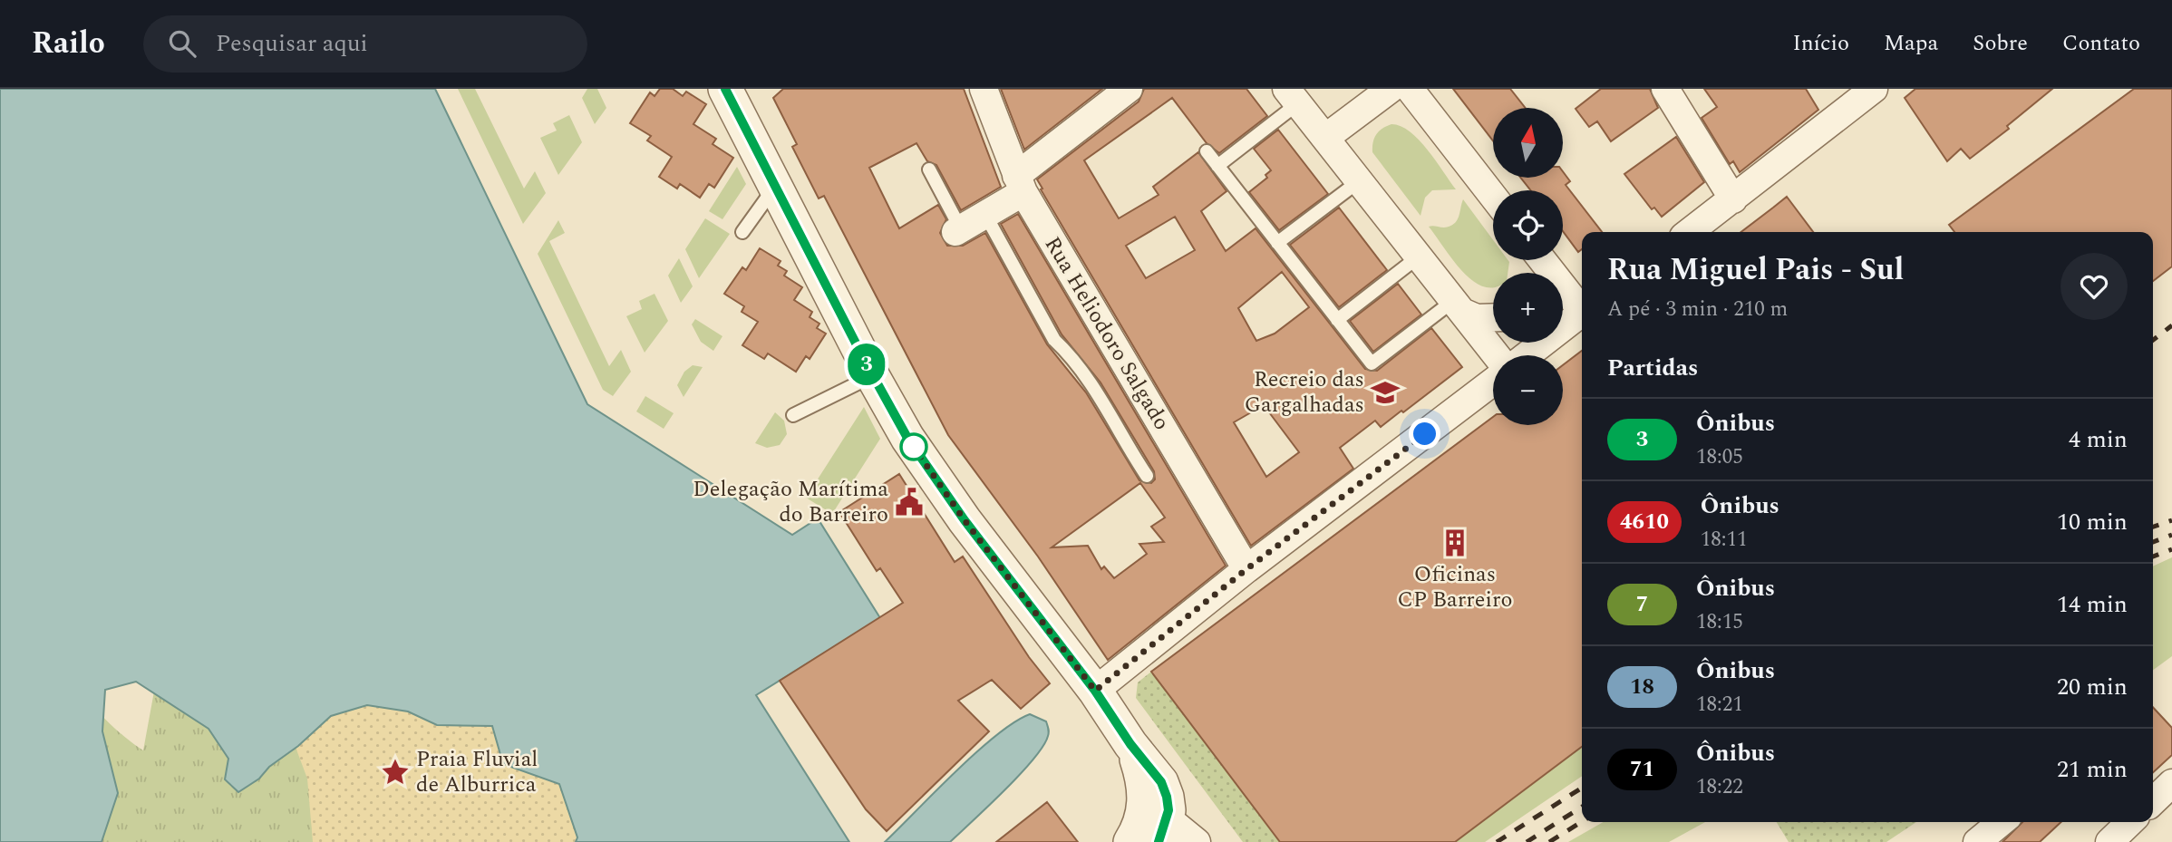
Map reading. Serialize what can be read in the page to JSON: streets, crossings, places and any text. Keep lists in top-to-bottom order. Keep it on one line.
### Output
{"streets":{"street":["Rua Heliodoro Salgado"]},"places":{"school or university":["Recreio das Gargalhadas"],"public building":["Delegação Marítima do Barreiro"],"building":["Oficinas CP Barreiro"],"place":["Praia Fluvial de Alburrica"]},"lines":["bus line 3"],"north":"top","page":{"header":"Railo","search":"Pesquisar aqui","nav":["Início","Mapa","Sobre","Contato"],"on_map":"3","map_buttons":["+","−"],"heading":[["Rua Miguel Pais - Sul","A pé · 3 min · 210 m"],"Partidas"],"list":[{"mark":"3","name":"Ônibus","note":"18:05","value":"4 min"},{"mark":"4610","name":"Ônibus","note":"18:11","value":"10 min"},{"mark":"7","name":"Ônibus","note":"18:15","value":"14 min"},{"mark":"18","name":"Ônibus","note":"18:21","value":"20 min"},{"mark":"71","name":"Ônibus","note":"18:22","value":"21 min"}]}}
